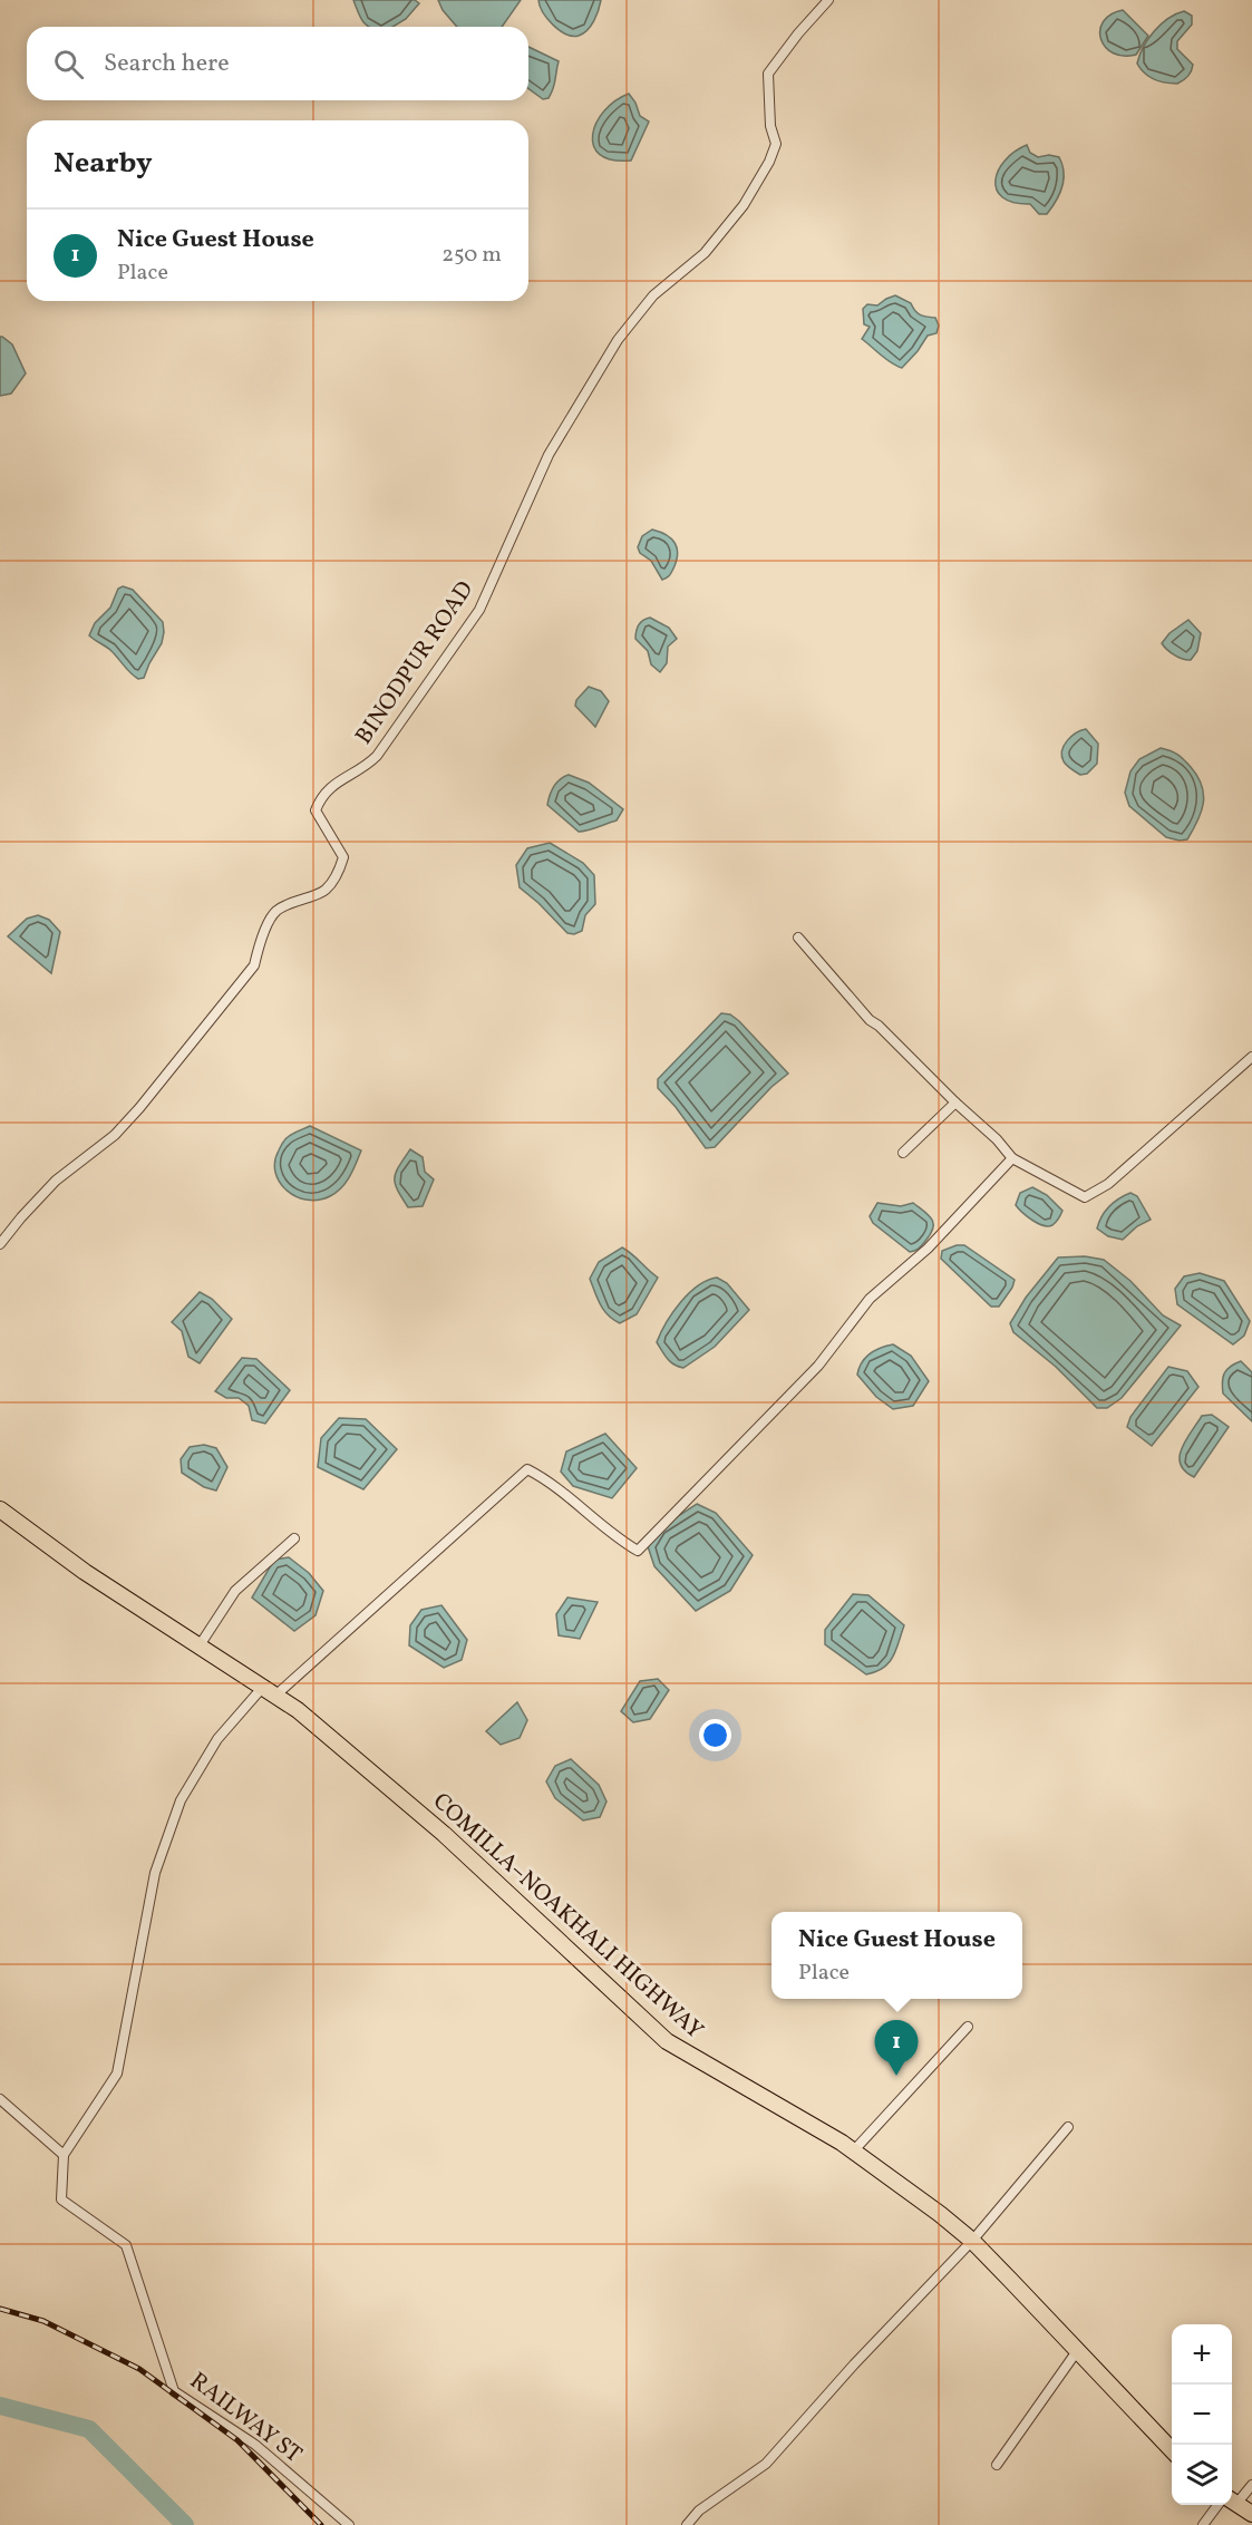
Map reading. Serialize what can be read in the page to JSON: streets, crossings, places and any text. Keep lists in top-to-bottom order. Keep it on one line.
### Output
{"streets":{"highway":["COMILLA–NOAKHALI HIGHWAY"],"street":["BINODPUR ROAD","RAILWAY ST"]},"page":{"search":"Search here","heading":"Nearby","list":[{"mark":"1","name":"Nice Guest House","note":"Place","value":"250 m"}],"popup":["Nice Guest House","Place"],"pins":"1","map_buttons":["+","−"]}}
